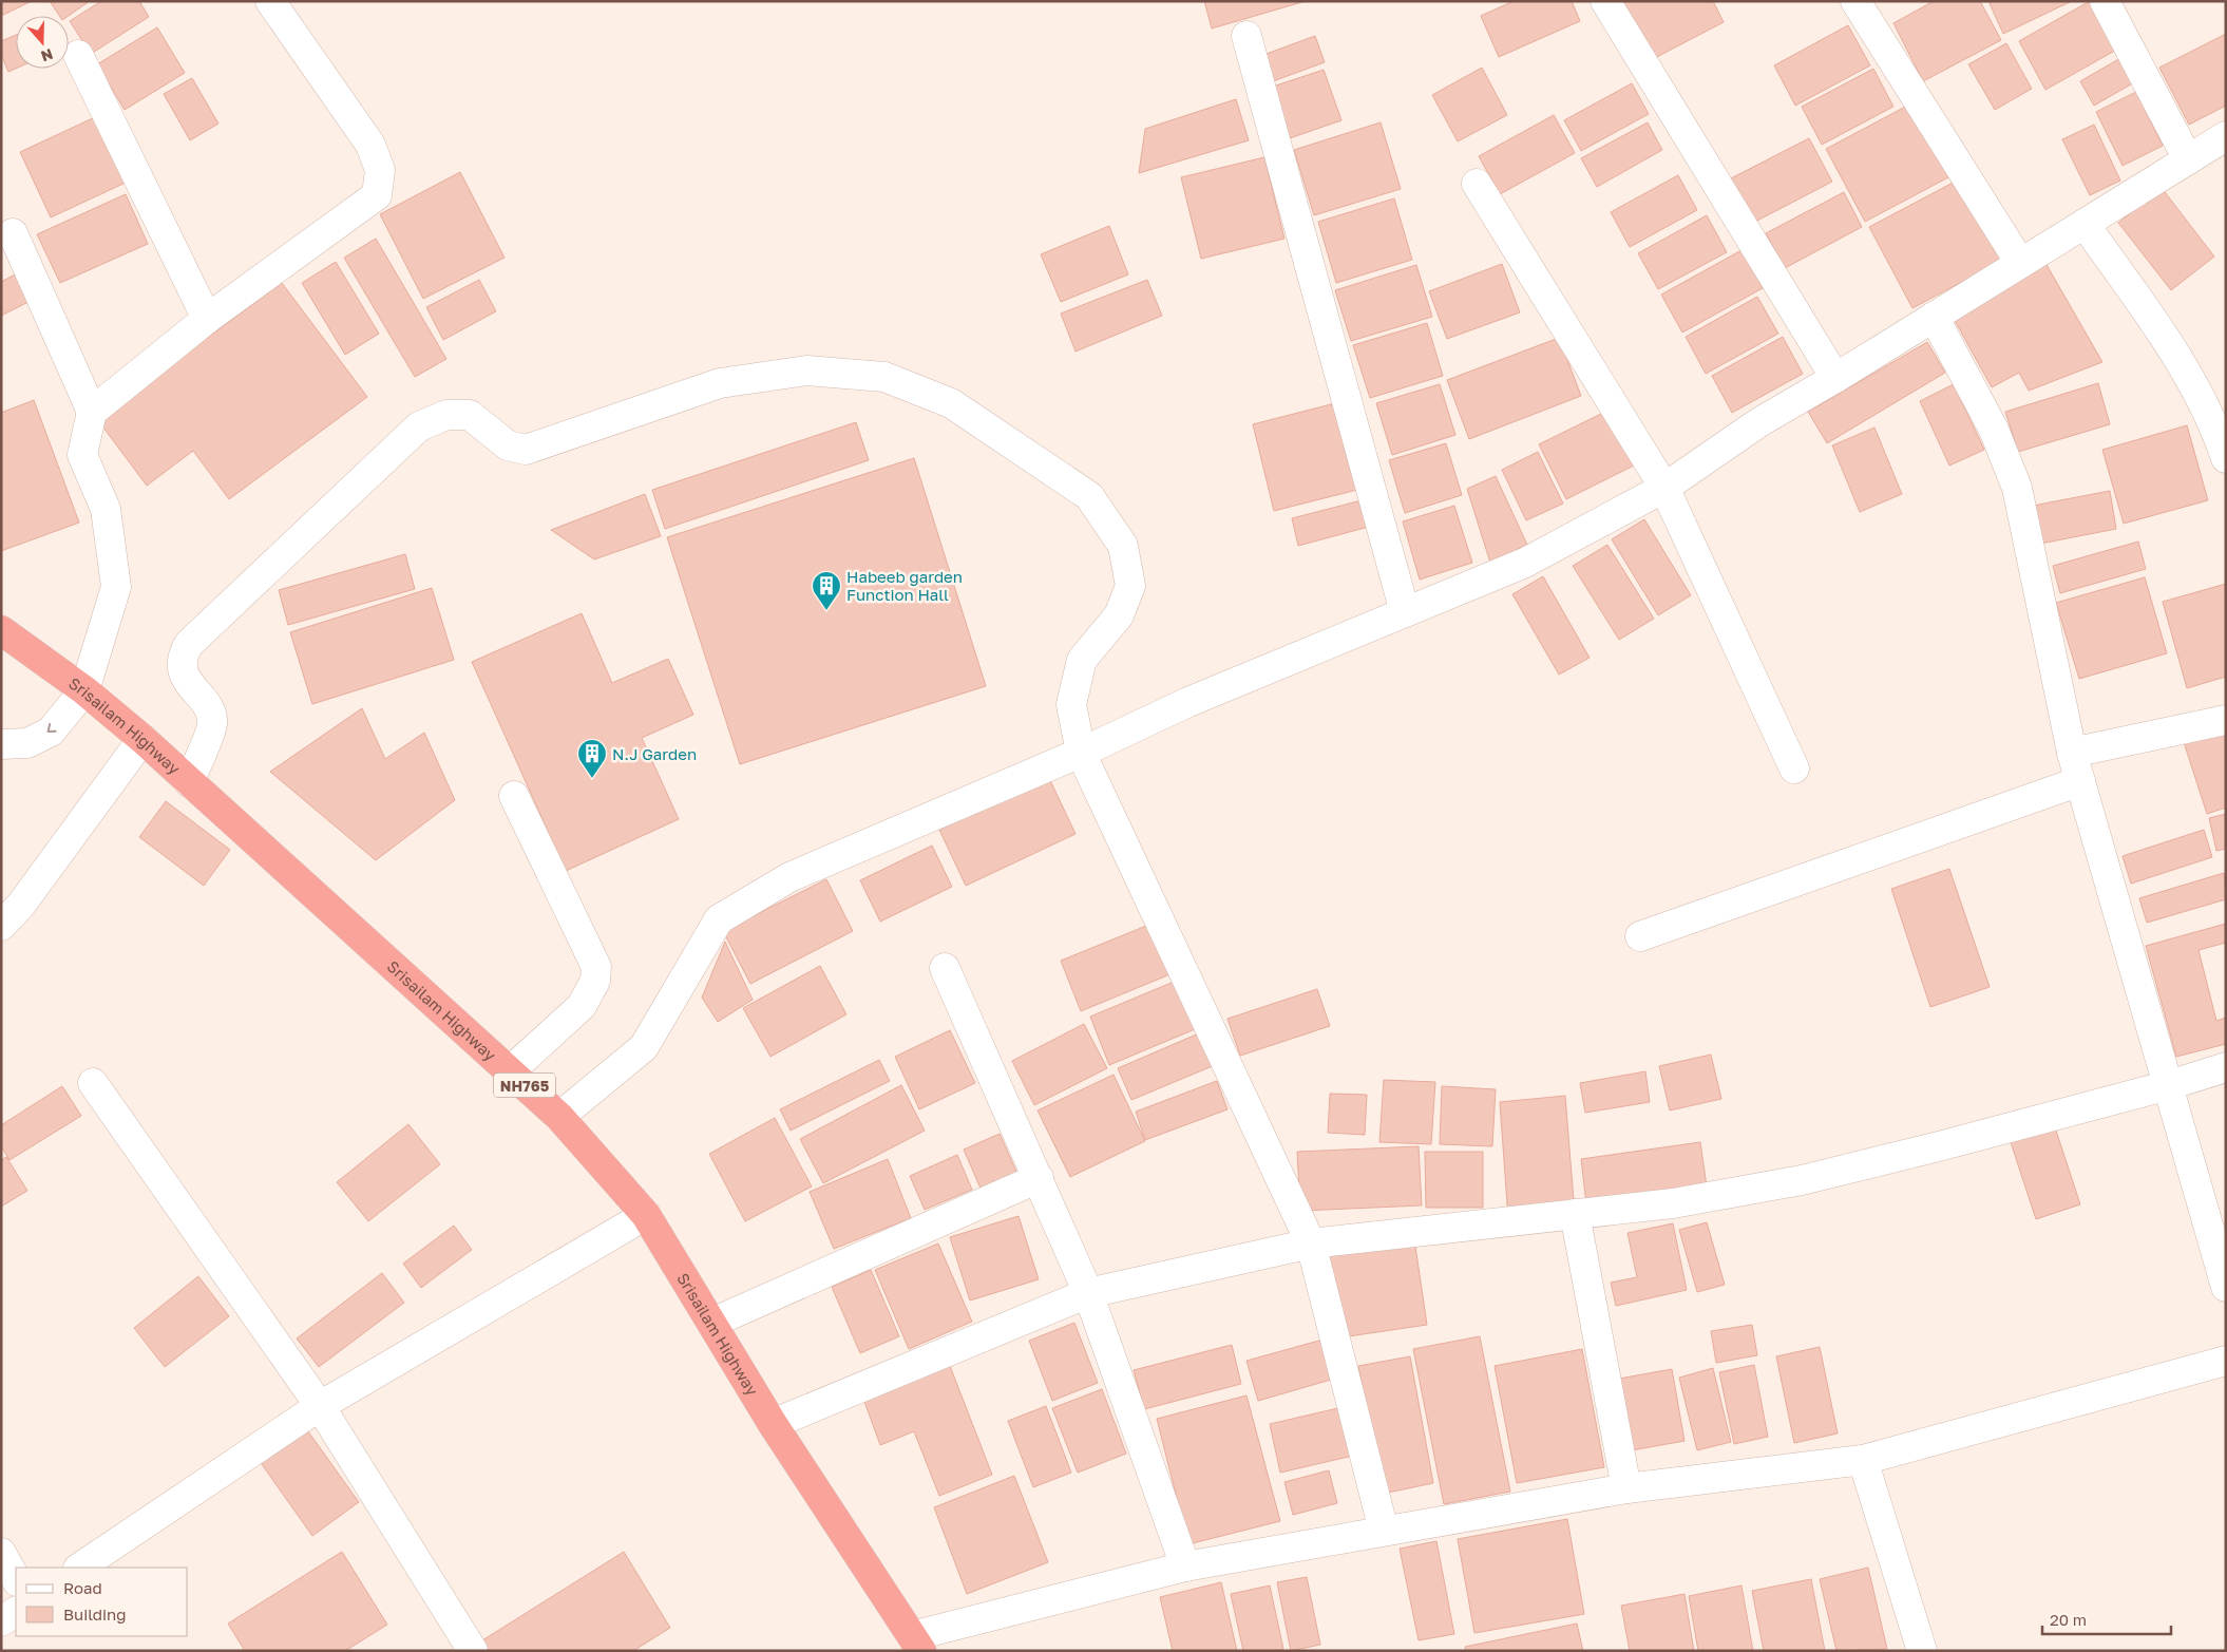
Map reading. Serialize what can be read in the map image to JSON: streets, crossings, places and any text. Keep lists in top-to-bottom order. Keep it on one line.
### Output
{"streets":{"highway":["Srisailam Highway","NH765"]},"places":{"building":["Habeeb garden Function Hall","N.J Garden"]},"legend":["Road","Building"],"scale_bar":"20 m","north":"bottom"}
